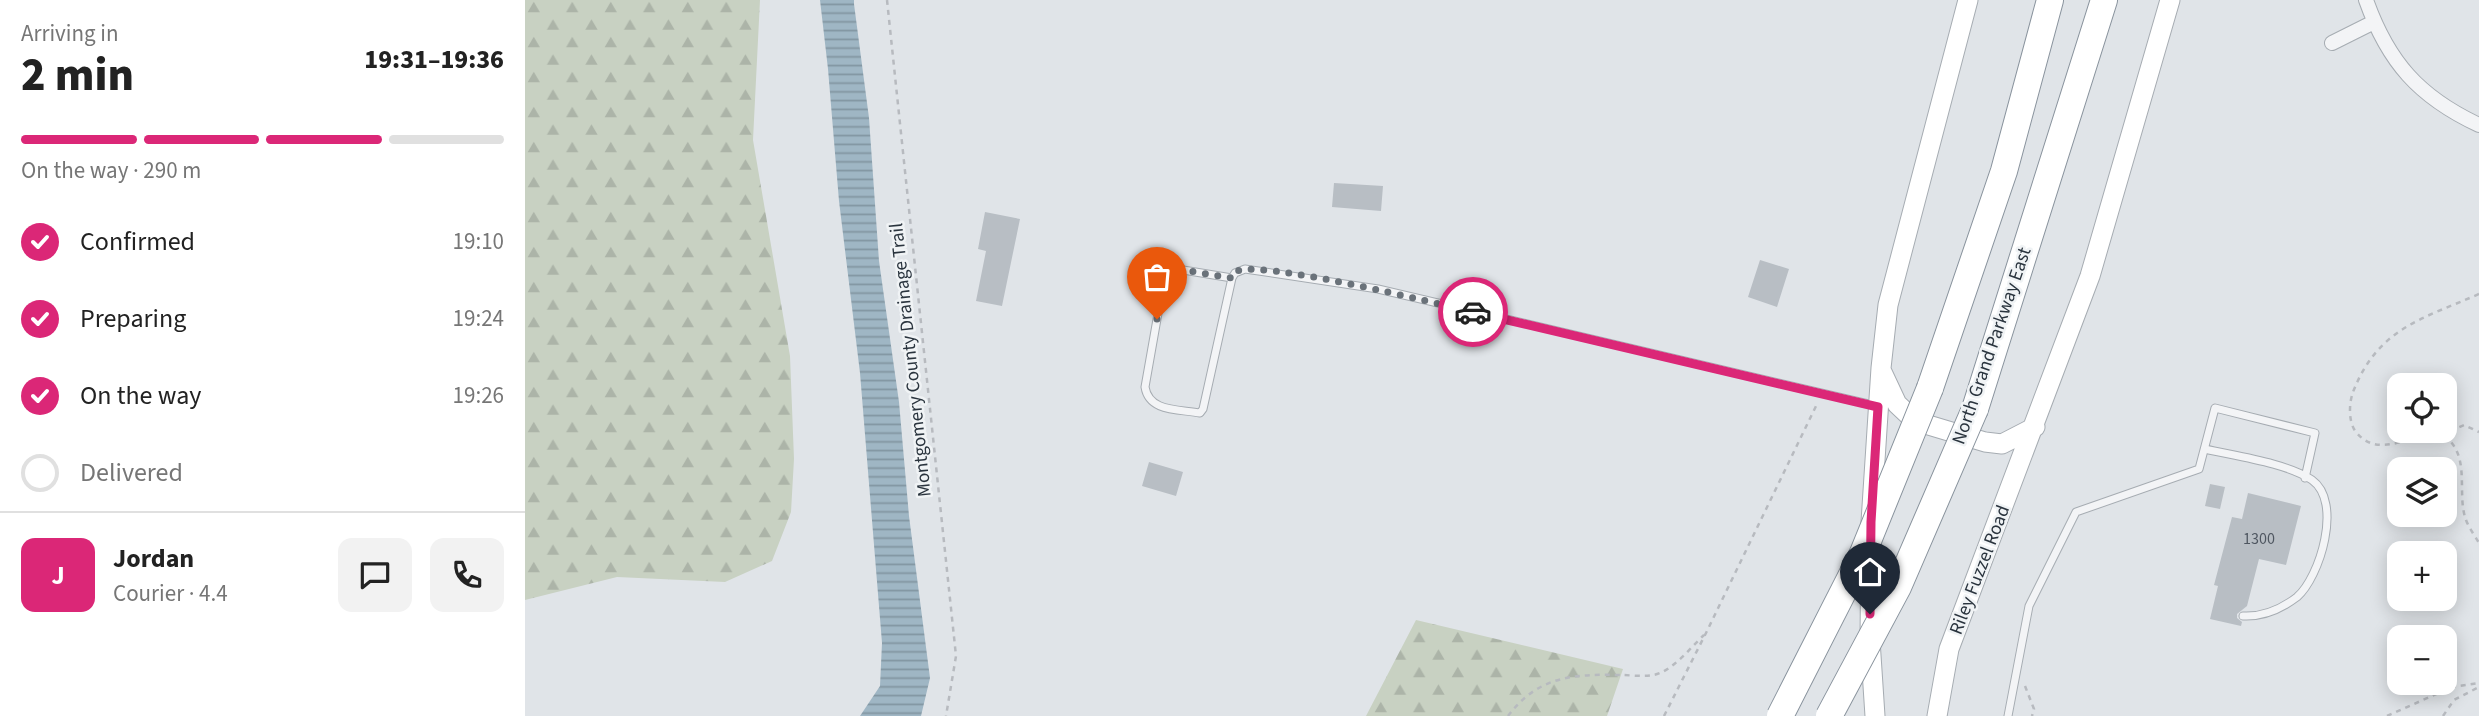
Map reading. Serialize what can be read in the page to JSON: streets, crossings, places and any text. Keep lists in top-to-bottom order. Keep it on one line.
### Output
{"streets":{"highway":["North Grand Parkway East"],"main road":["Riley Fuzzel Road"],"path":["Montgomery County Drainage Trail"]},"house_numbers":["1300"],"page":{"heading":["2 min","Arriving in","19:31–19:36"],"panel":["Jordan","Courier · 4.4"],"bar":"On the way · 290 m","list":[["Confirmed","19:10"],["Preparing","19:24"],["On the way","19:26"],"Delivered"],"map_buttons":["+","−"],"round":"J"}}
